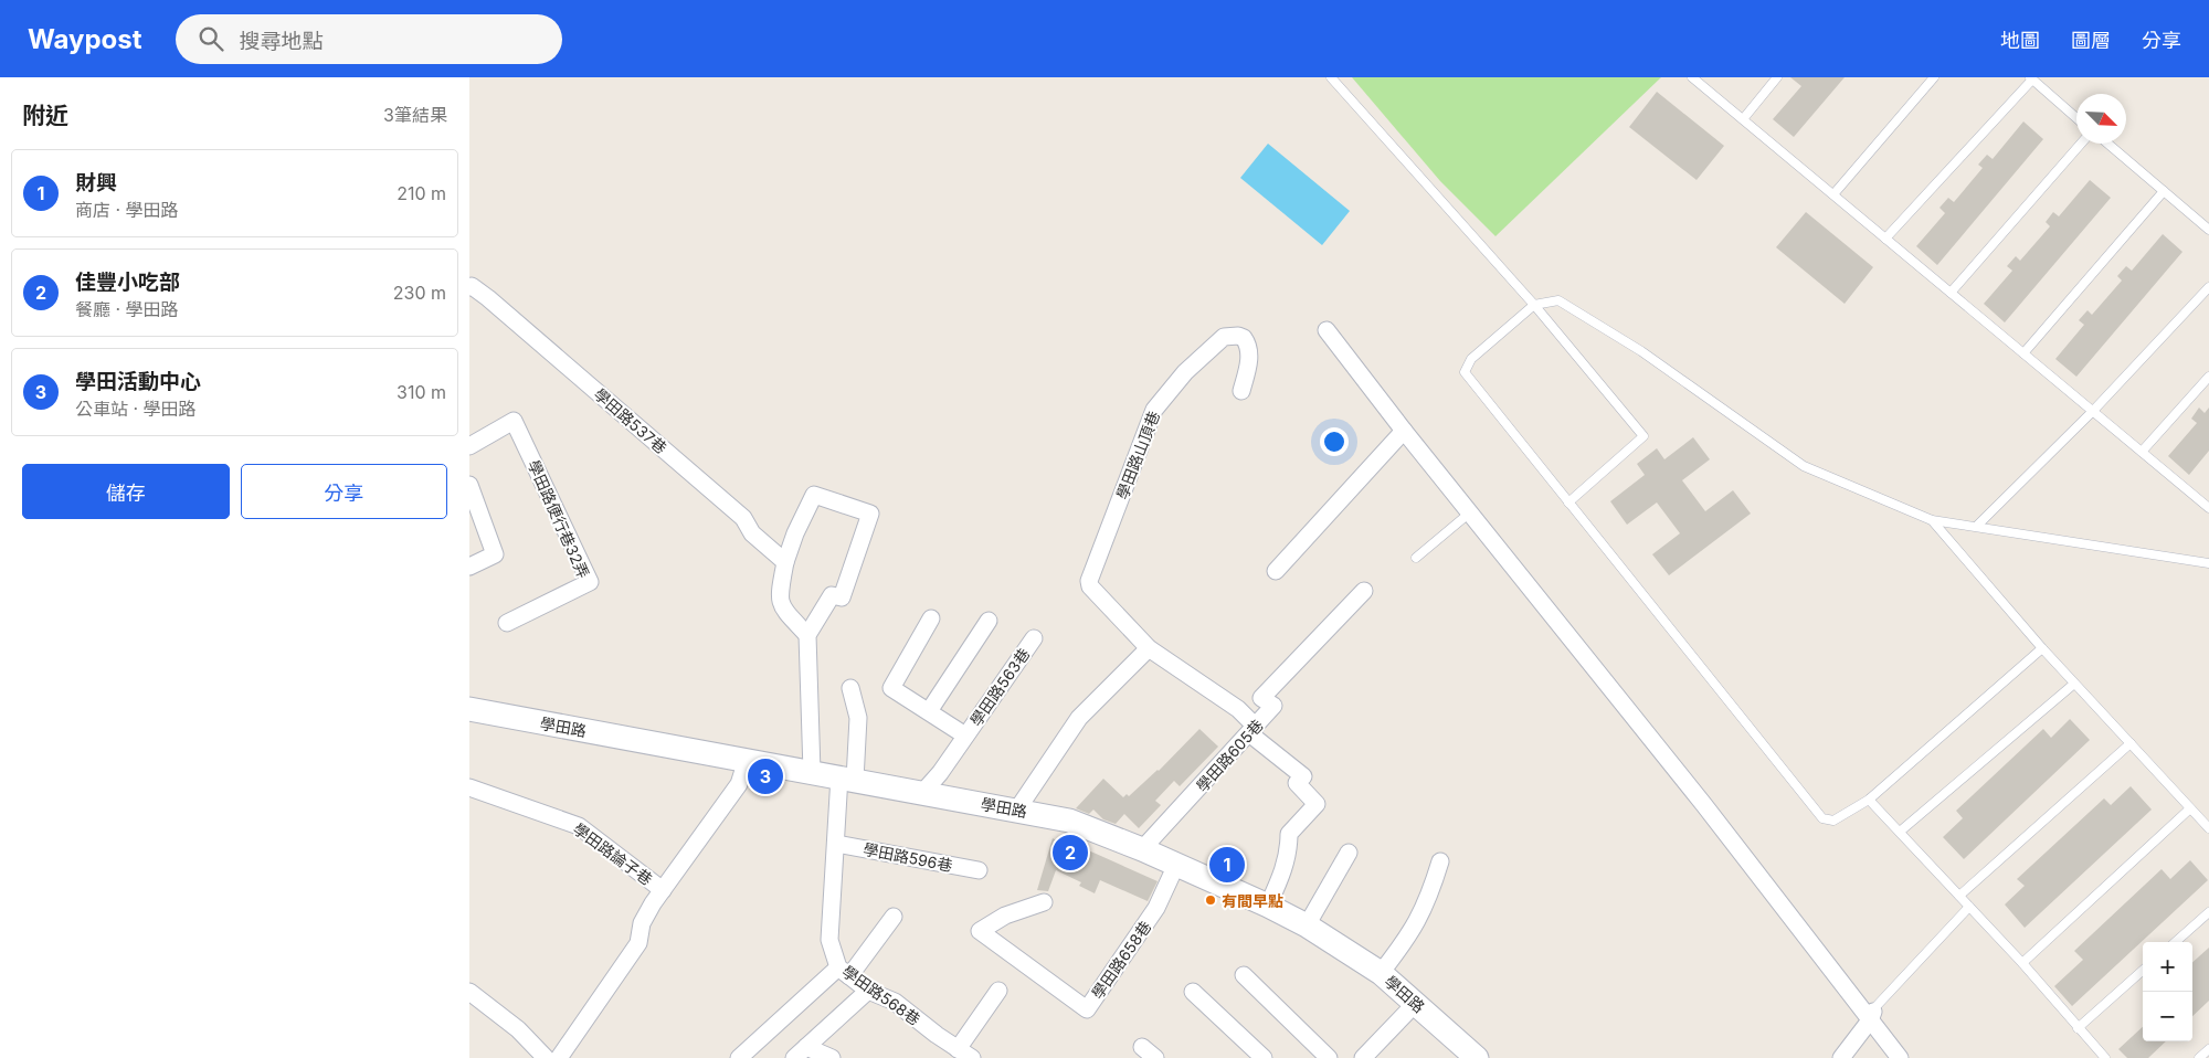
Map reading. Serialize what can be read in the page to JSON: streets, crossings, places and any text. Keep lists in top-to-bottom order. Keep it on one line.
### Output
{"streets":{"main road":["學田路"],"street":["學田路537巷","學田路山頂巷","學田路便行巷32弄","學田路563巷","學田路605巷","學田路論子巷","學田路596巷","學田路658巷","學田路568巷"]},"crossings":[["學田路山頂巷","學田路"],["學田路山頂巷","學田路605巷"],["學田路563巷","學田路"],["學田路","學田路605巷"],["學田路","學田路論子巷"],["學田路","學田路658巷"],["學田路","學田路568巷"],["學田路596巷","學田路568巷"]],"places":["有間早點"],"north":"bottom right","page":{"header":"Waypost","search":"搜尋地點","nav":["地圖","圖層","分享"],"heading":["附近","3筆結果"],"list":[{"mark":"1","name":"財興","note":"商店 · 學田路","value":"210 m"},{"mark":"2","name":"佳豐小吃部","note":"餐廳 · 學田路","value":"230 m"},{"mark":"3","name":"學田活動中心","note":"公車站 · 學田路","value":"310 m"}],"buttons":["儲存","分享"],"pins":["3","2","1"],"map_buttons":["+","−"]}}
